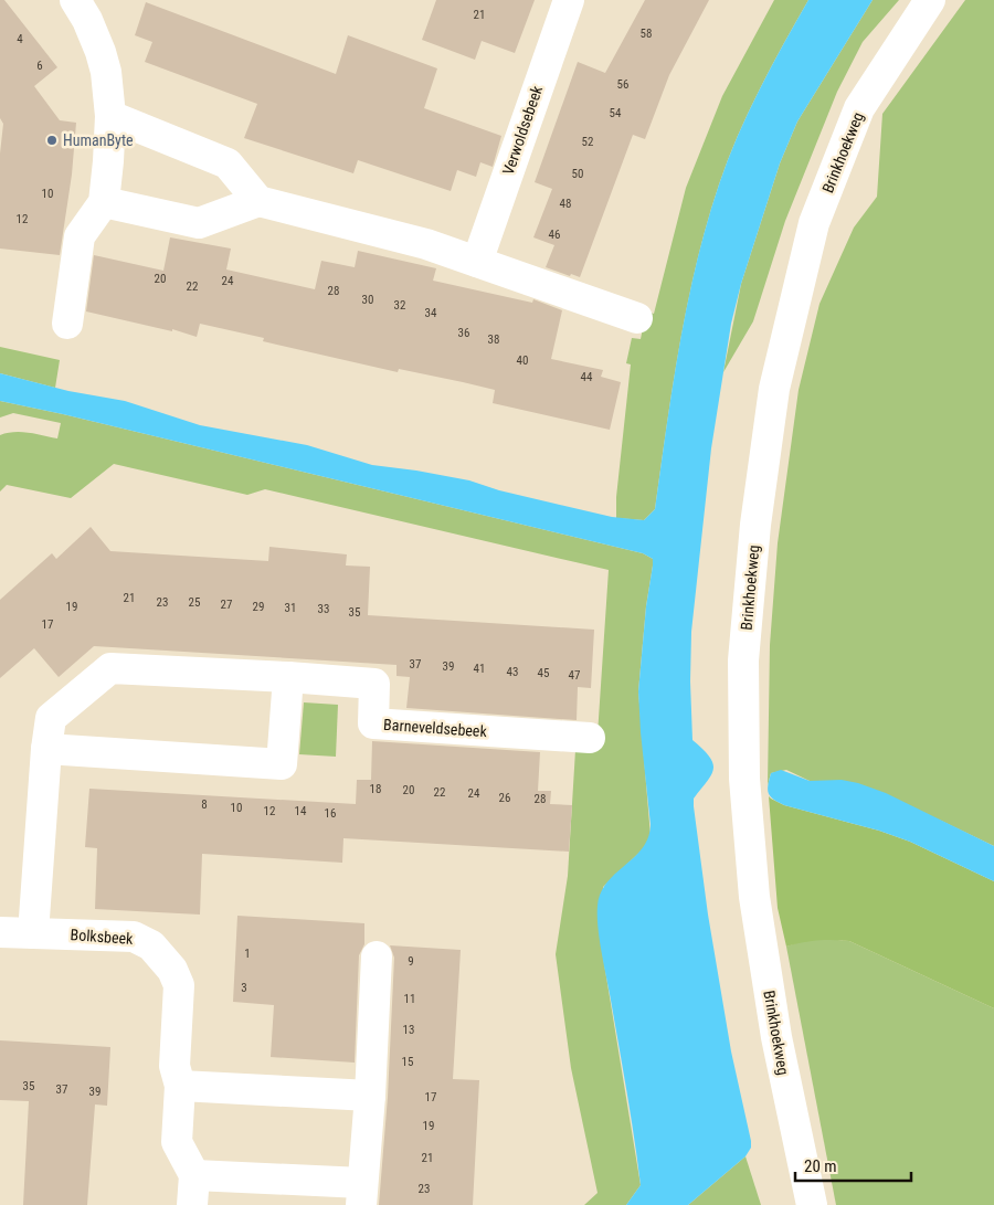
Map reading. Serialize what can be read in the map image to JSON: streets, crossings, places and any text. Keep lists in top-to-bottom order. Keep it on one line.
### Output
{"streets":{"street":["Verwoldsebeek","Brinkhoekweg","Barneveldsebeek","Bolksbeek"]},"crossings":[["Barneveldsebeek","Bolksbeek"]],"places":["HumanByte"],"house_numbers":["21","58","4","6","56","54","52","50","10","48","12","46","20","24","22","28","30","32","34","36","38","40","44","21","23","25","27","19","29","31","33","35","17","37","39","41","43","45","47","18","20","22","24","26","28","8","10","12","14","16","1","9","3","11","13","15","35","37","39","17","19","21","23"],"scale_bar":"20 m"}
